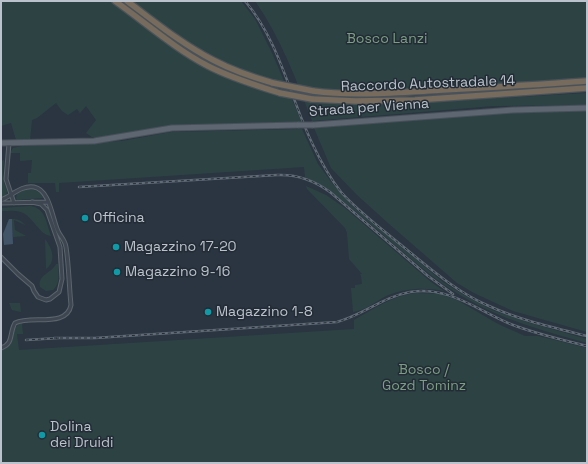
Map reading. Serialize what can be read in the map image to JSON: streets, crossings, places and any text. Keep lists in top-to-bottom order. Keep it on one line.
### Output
{"streets":{"highway":["Raccordo Autostradale 14"],"main road":["Strada per Vienna"]},"parks":["Bosco Lanzi","Bosco / Gozd Tominz"],"places":["Officina","Magazzino 17-20","Magazzino 9-16","Magazzino 1-8","Dolina dei Druidi"]}
